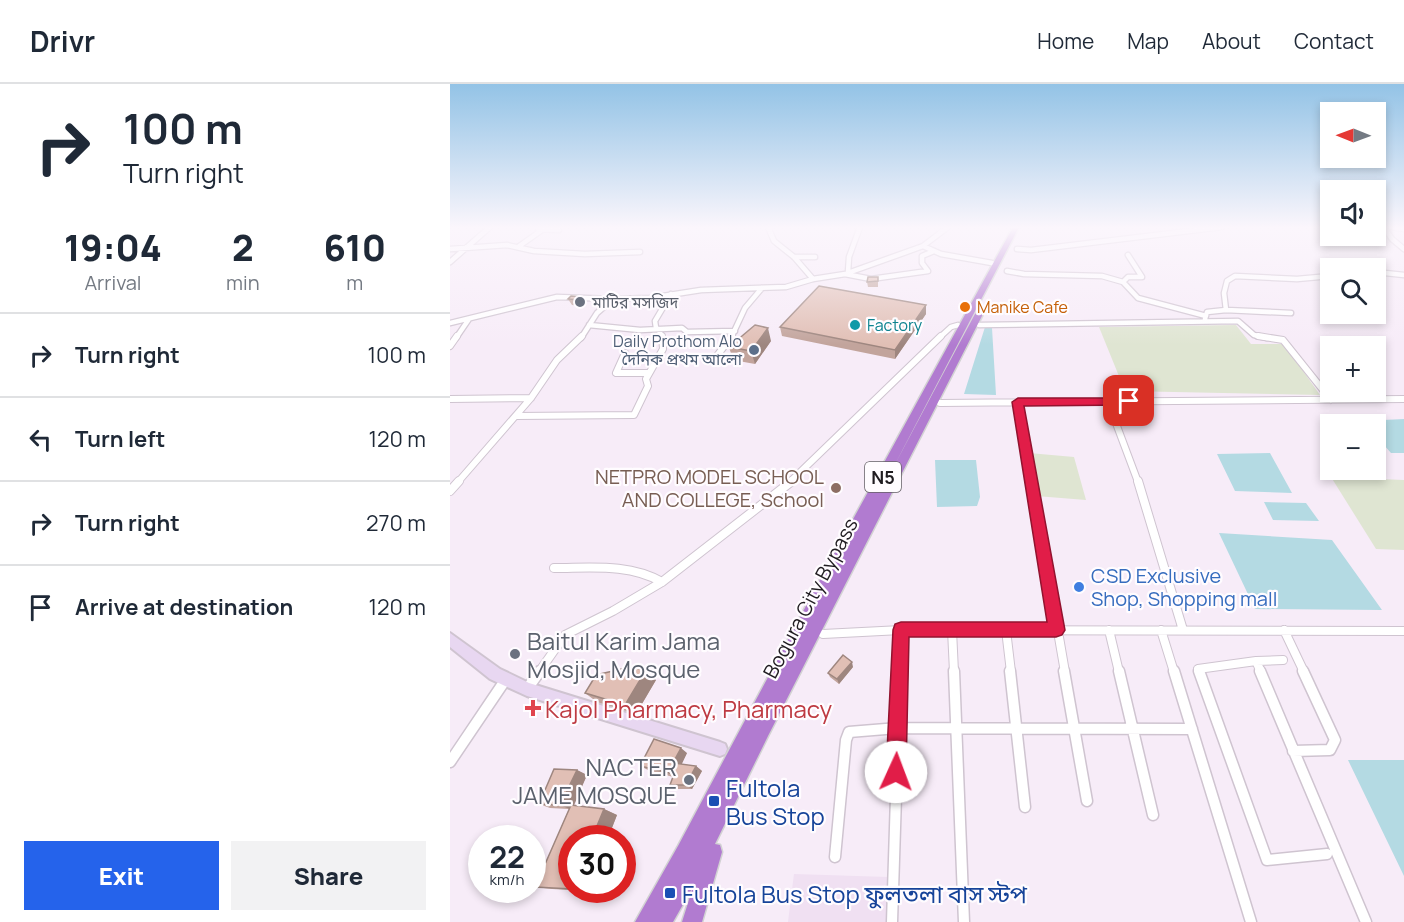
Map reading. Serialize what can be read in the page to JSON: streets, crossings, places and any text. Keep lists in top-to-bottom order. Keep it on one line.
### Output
{"streets":{"highway":["N5","Bogura City Bypass"]},"crossings":[["N5","Bogura City Bypass"]],"places":{"other":["মাটির মসজিদ","Manike Cafe","Factory","Daily Prothom Alo দৈনিক প্রথম আলো","NETPRO MODEL SCHOOL AND COLLEGE, School","CSD Exclusive Shop, Shopping mall","Baitul Karim Jama Mosjid, Mosque","NACTER JAME MOSQUE"],"health":["Kajol Pharmacy, Pharmacy"],"transit":["Fultola Bus Stop","Fultola Bus Stop ফুলতলা বাস স্টপ"]},"north":"left","page":{"header":"Drivr","nav":["Home","Map","About","Contact"],"turn":["100 m","Turn right"],"map_buttons":["+","−"],"eta":["19:04","Arrival","2","min","610","m"],"list":[{"name":"Turn right","value":"100 m"},{"name":"Turn left","value":"120 m"},{"name":"Turn right","value":"270 m"},{"name":"Arrive at destination","value":"120 m"}],"speed":"22 km/h","limit":"30","buttons":["Exit","Share"]}}
